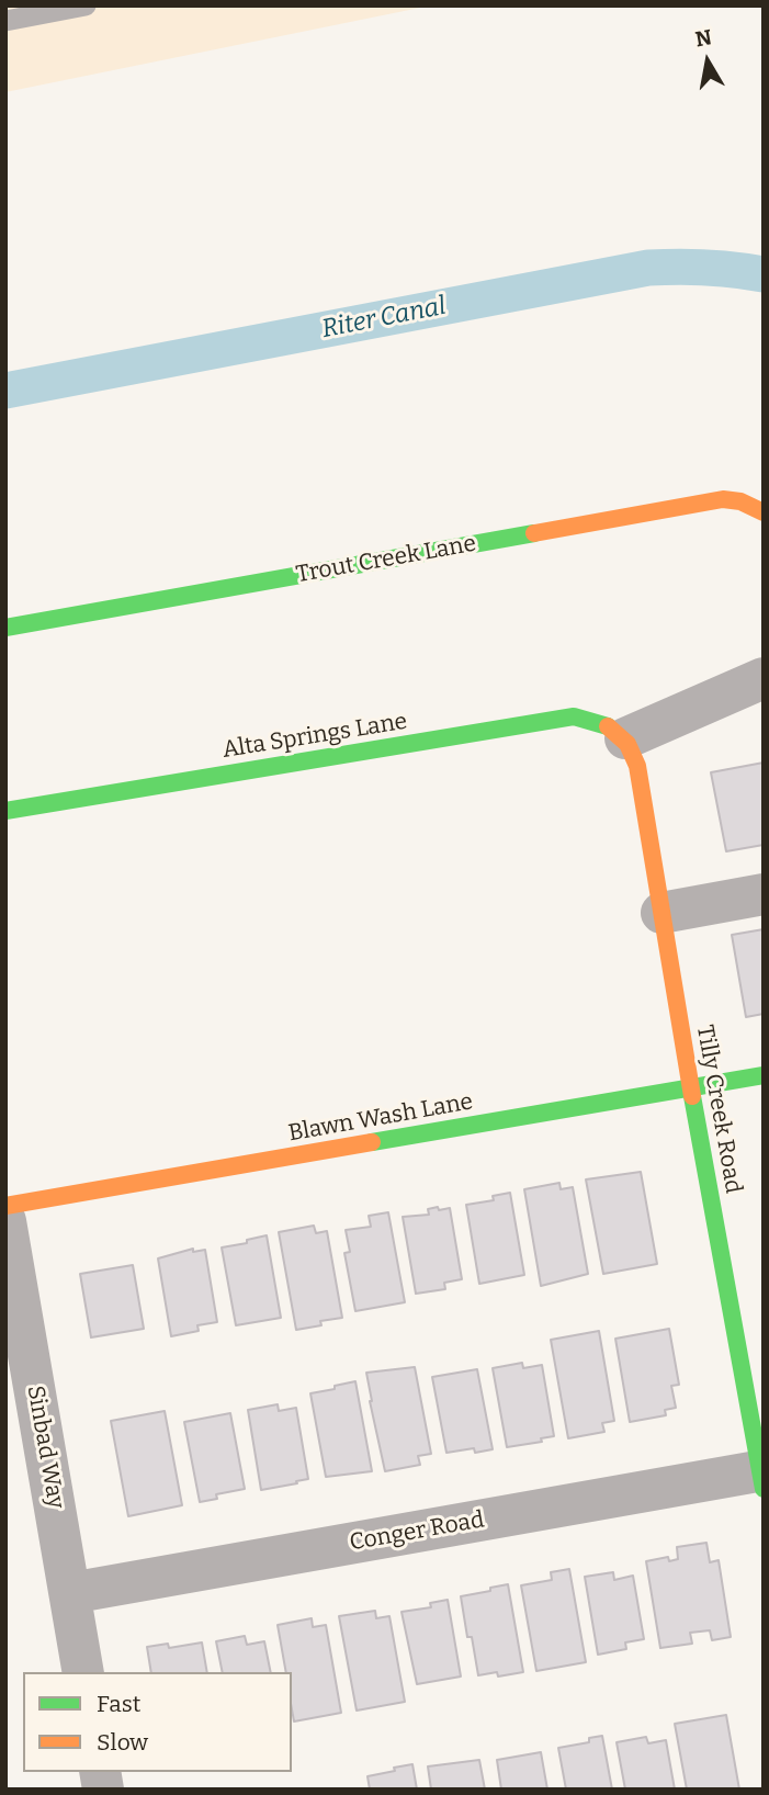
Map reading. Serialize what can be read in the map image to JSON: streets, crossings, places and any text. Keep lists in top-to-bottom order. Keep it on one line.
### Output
{"streets":{"street":["Trout Creek Lane","Alta Springs Lane","Tilly Creek Road","Blawn Wash Lane","Sinbad Way","Conger Road"]},"crossings":[["Alta Springs Lane","Tilly Creek Road"],["Tilly Creek Road","Blawn Wash Lane"],["Tilly Creek Road","Conger Road"],["Sinbad Way","Conger Road"]],"water":["Riter Canal"],"legend":["Fast","Slow"],"north":"top"}
